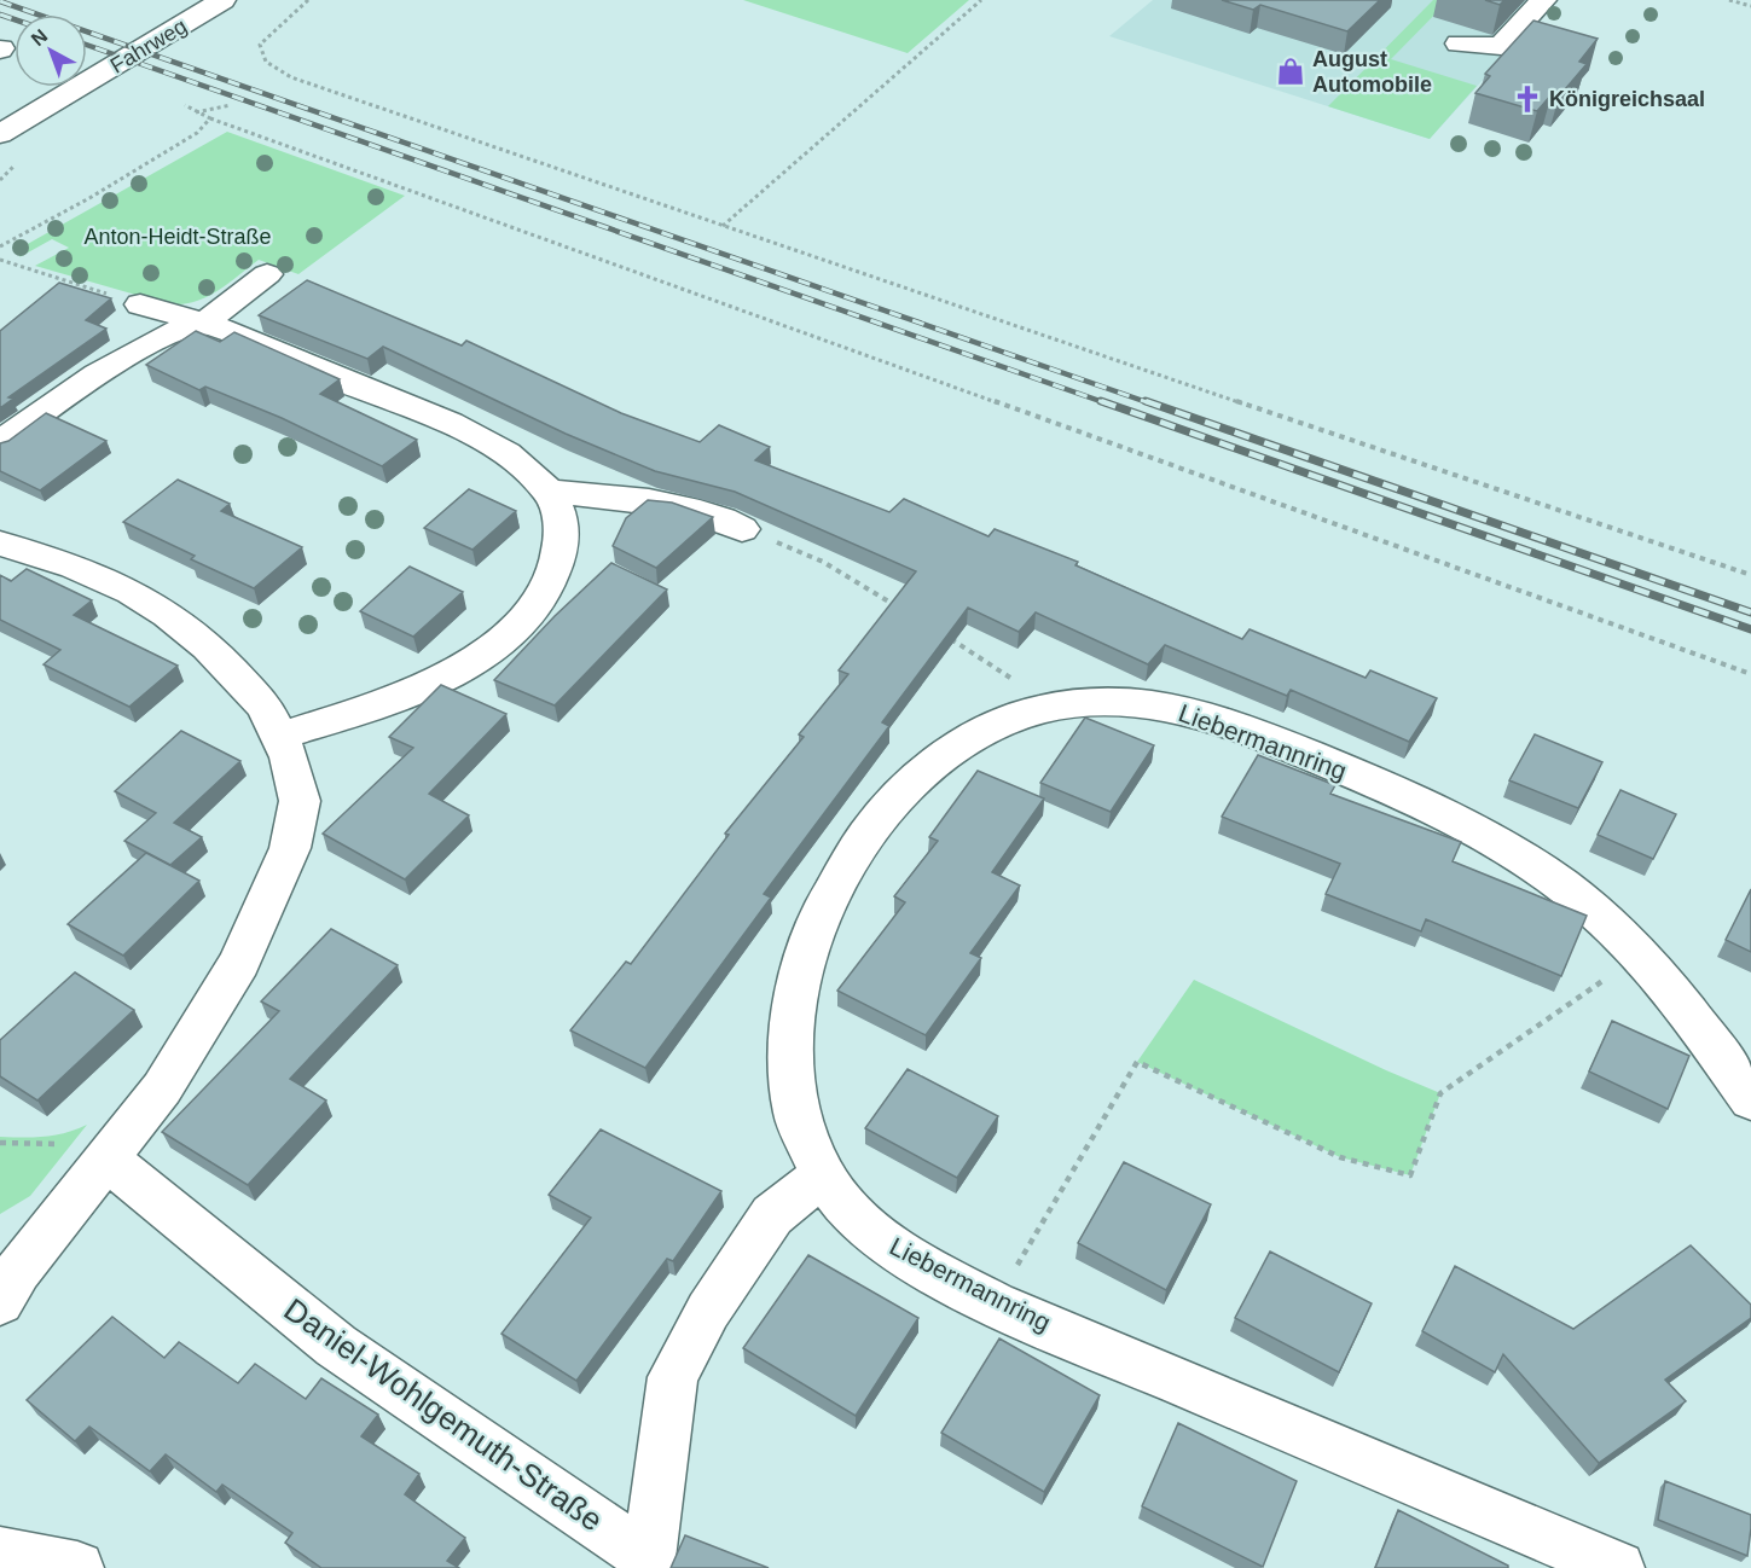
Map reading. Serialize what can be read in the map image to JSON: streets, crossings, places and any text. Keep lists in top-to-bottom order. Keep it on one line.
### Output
{"streets":{"street":["Fahrweg","Liebermannring","Daniel-Wohlgemuth-Straße"]},"parks":["Anton-Heidt-Straße"],"places":{"shop":["August Automobile"],"church":["Königreichsaal"]},"north":"top left"}
